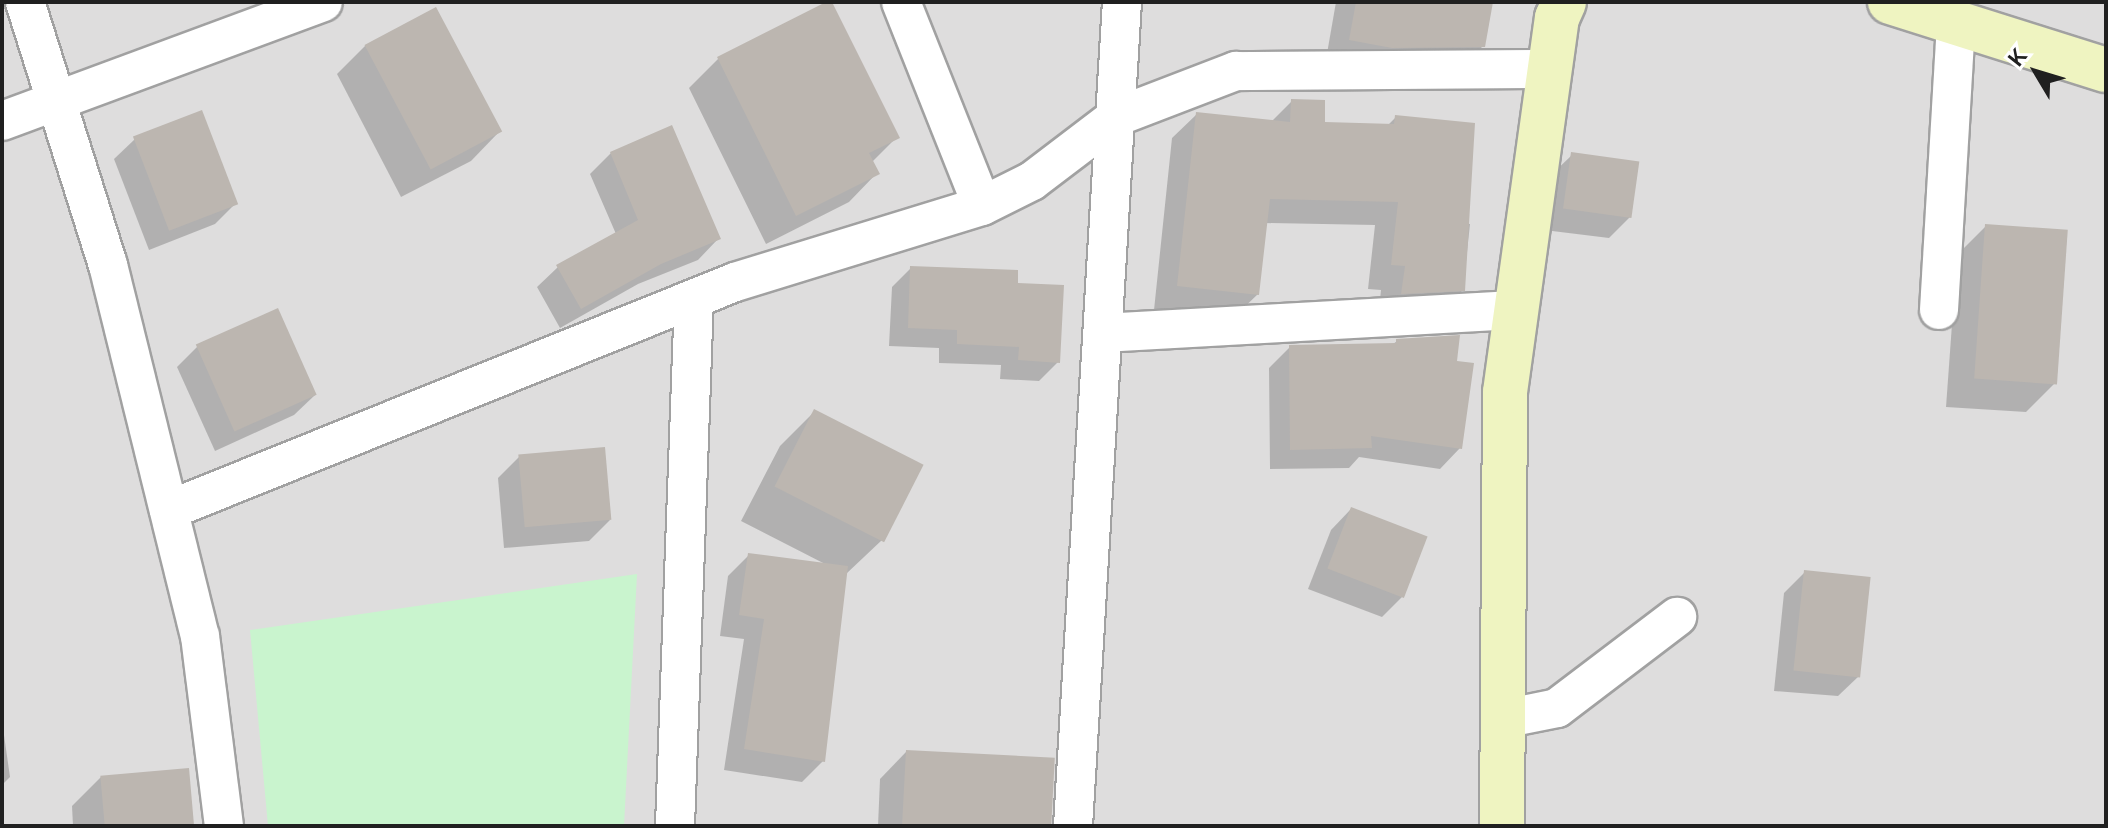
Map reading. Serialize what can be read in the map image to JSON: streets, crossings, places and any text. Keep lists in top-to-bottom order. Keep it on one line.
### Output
{"north":"top left"}
